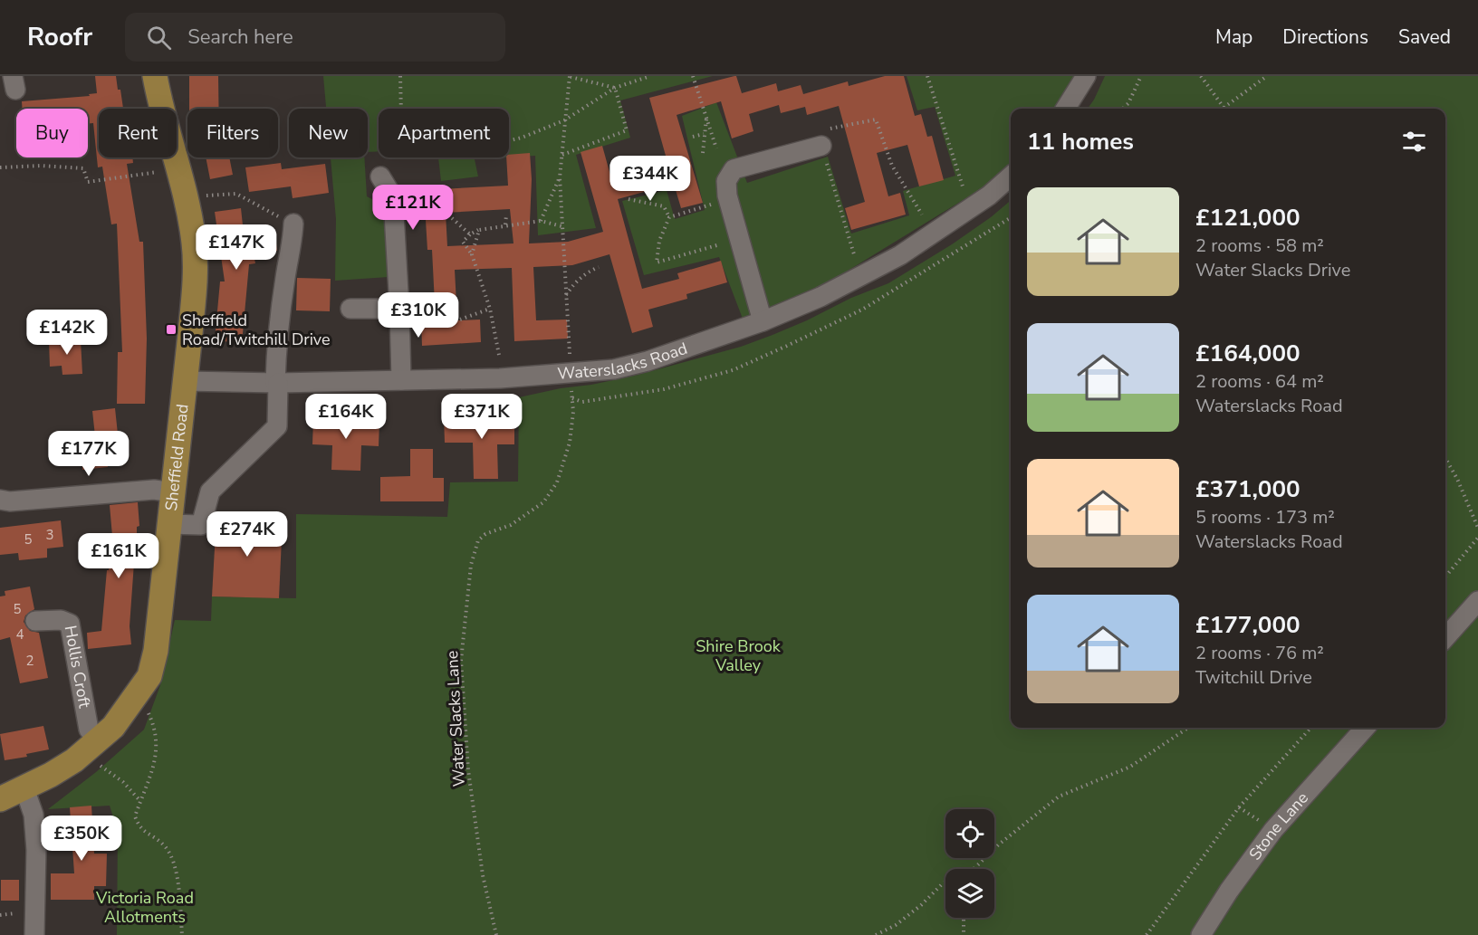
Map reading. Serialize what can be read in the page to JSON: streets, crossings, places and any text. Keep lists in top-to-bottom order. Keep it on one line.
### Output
{"streets":{"main road":["Sheffield Road"],"street":["Waterslacks Road","Hollis Croft","Stone Lane"],"path":["Water Slacks Lane"]},"crossings":[["Waterslacks Road","Sheffield Road"],["Sheffield Road","Hollis Croft"]],"parks":["Shire Brook Valley","Victoria Road Allotments"],"places":{"transit":["Sheffield Road/Twitchill Drive"]},"house_numbers":["3","5","5","4","2"],"page":{"header":"Roofr","search":"Search here","nav":["Map","Directions","Saved"],"chip":["Buy","Rent","Filters","New","Apartment"],"heading":"11 homes","price":["£344K","£121K","£147K","£310K","£142K","£164K","£371K","£177K","£274K","£161K","£350K"],"list":[{"name":"£121,000","note":"2 rooms · 58 m² · Water Slacks Drive"},{"name":"£164,000","note":"2 rooms · 64 m² · Waterslacks Road"},{"name":"£371,000","note":"5 rooms · 173 m² · Waterslacks Road"},{"name":"£177,000","note":"2 rooms · 76 m² · Twitchill Drive"}]}}
